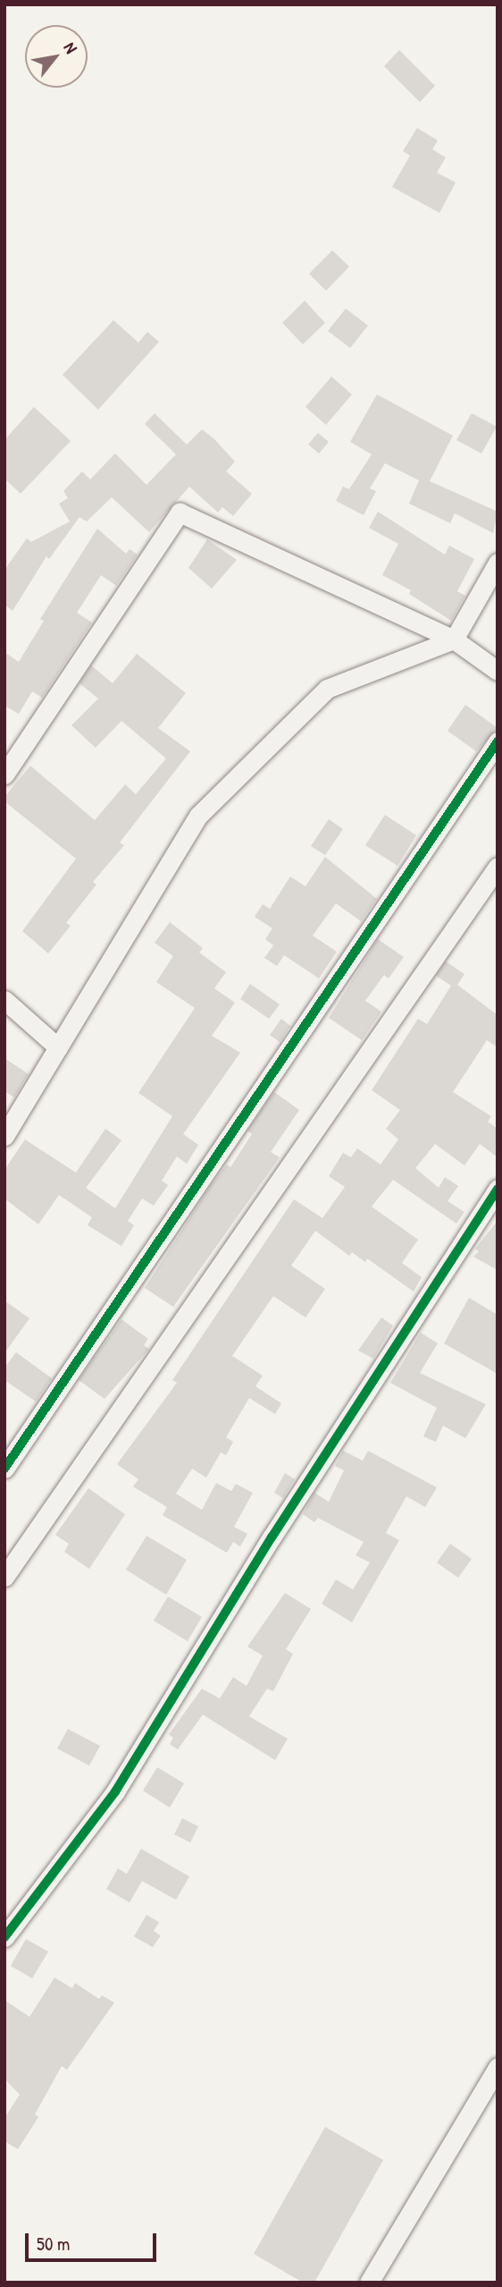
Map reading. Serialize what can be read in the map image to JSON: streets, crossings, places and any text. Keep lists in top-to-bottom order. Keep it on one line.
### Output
{"scale_bar":"50 m","north":"top right"}
